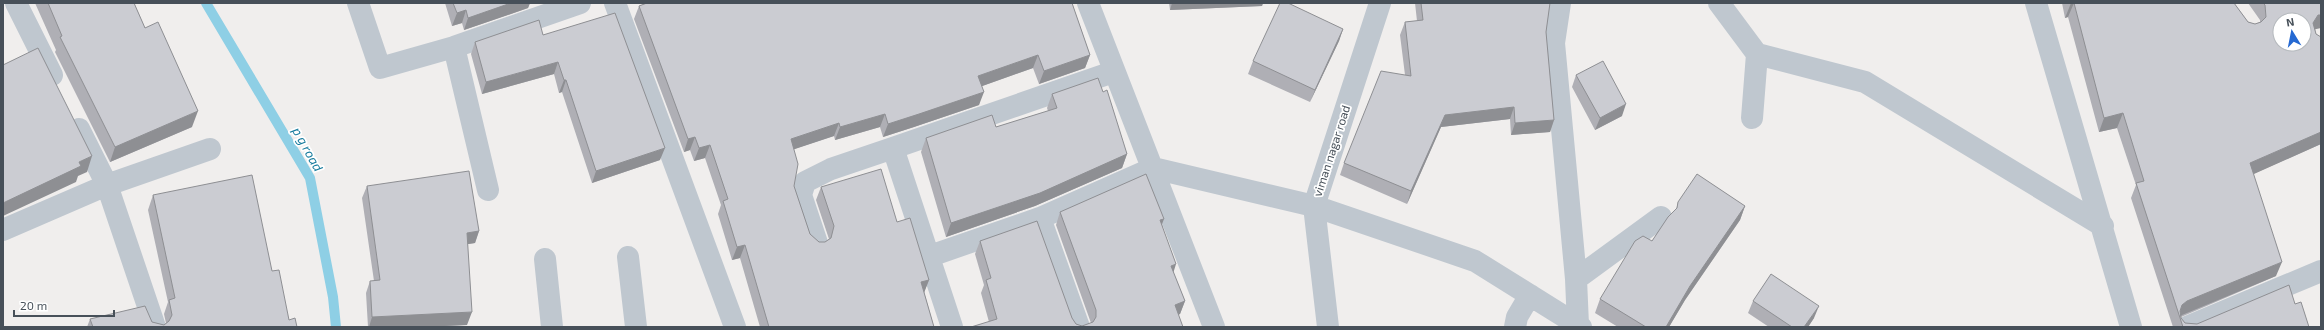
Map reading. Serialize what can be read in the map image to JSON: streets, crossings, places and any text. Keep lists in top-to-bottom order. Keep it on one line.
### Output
{"streets":{"street":["viman nagar road"]},"water":["p g road"],"scale_bar":"20 m","north":"top"}
